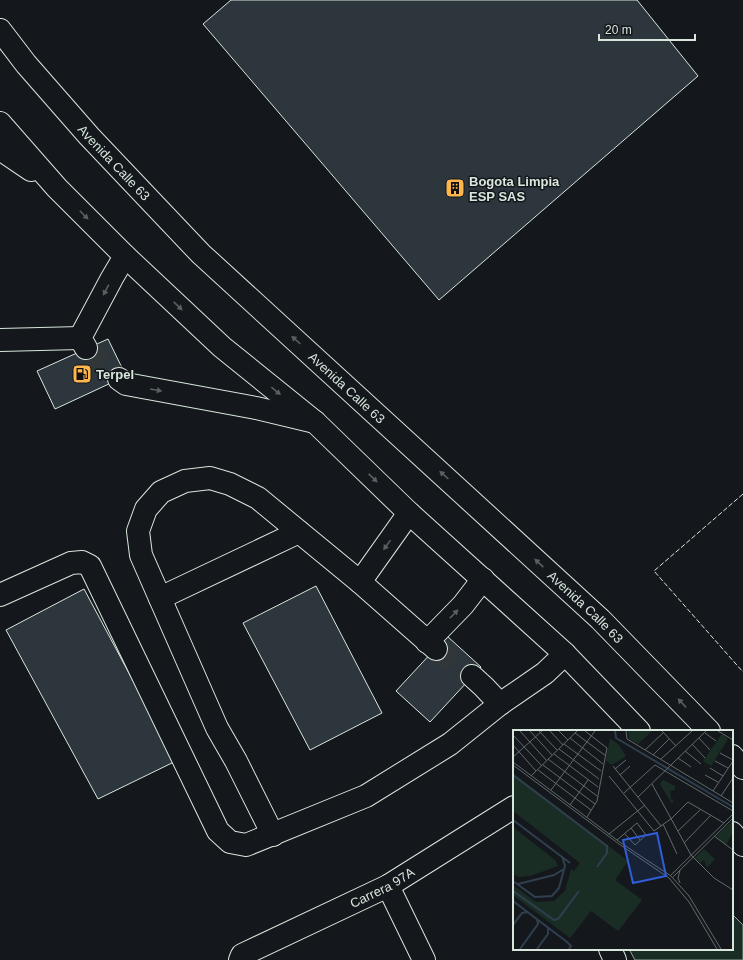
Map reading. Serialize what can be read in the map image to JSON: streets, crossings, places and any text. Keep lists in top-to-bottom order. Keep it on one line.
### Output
{"streets":{"main road":["Avenida Calle 63","Carrera 97A"]},"places":{"building":["Bogota Limpia ESP SAS"],"fuel station":["Terpel"]},"scale_bar":"20 m"}
